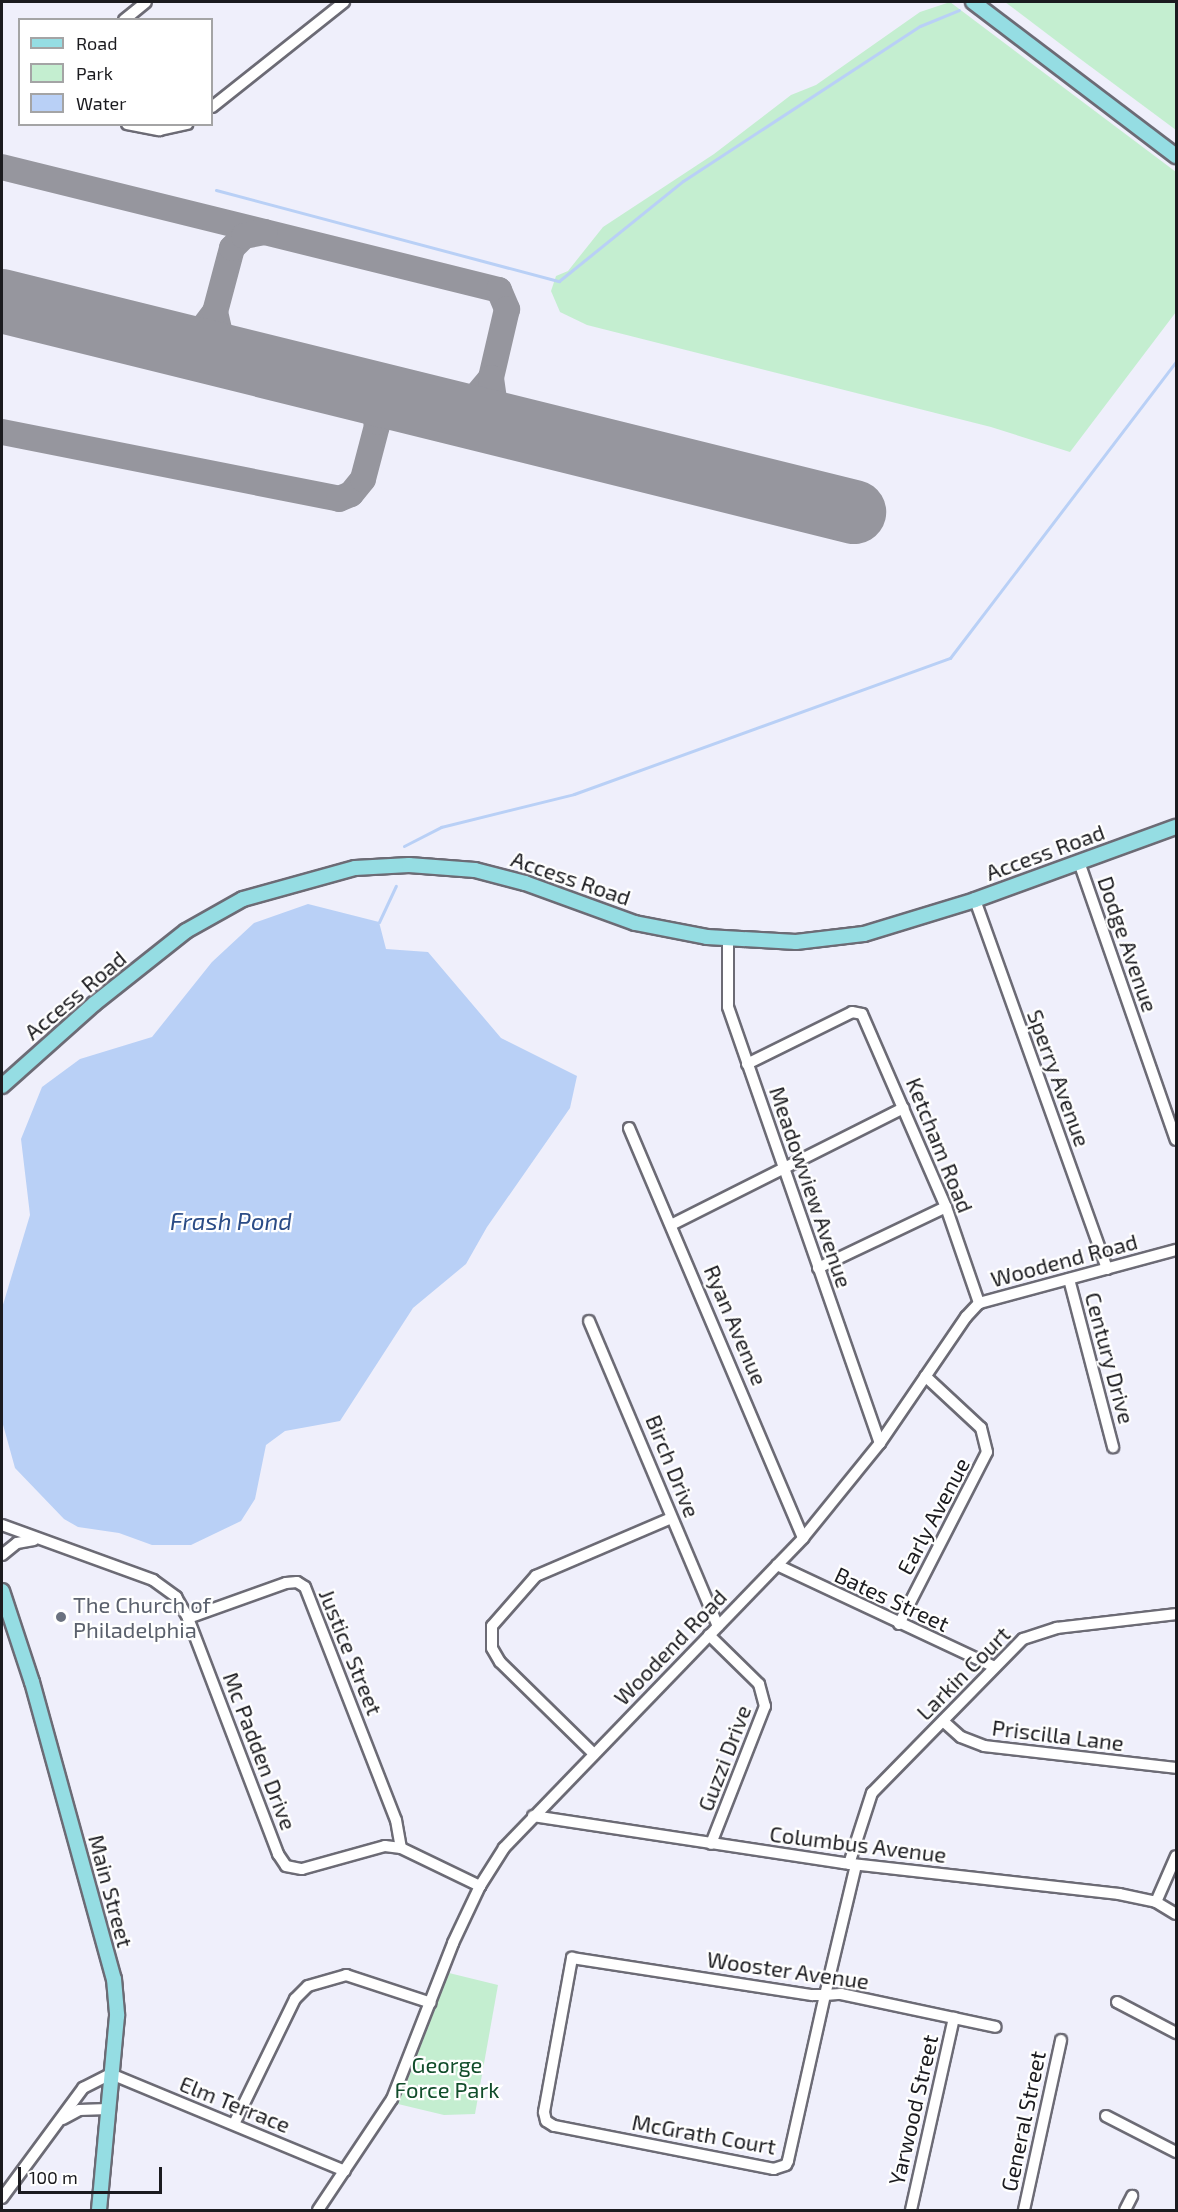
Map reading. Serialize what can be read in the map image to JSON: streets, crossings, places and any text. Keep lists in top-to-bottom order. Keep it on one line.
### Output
{"streets":{"main road":["Access Road","Main Street"],"street":["Dodge Avenue","Sperry Avenue","Ketcham Road","Meadowview Avenue","Woodend Road","Ryan Avenue","Century Drive","Birch Drive","Early Avenue","Bates Street","Justice Street","Larkin Court","Priscilla Lane","Mc Padden Drive","Guzzi Drive","Columbus Avenue","Wooster Avenue","Elm Terrace","Yarwood Street","General Street","McGrath Court"]},"crossings":[["Access Road","Dodge Avenue"],["Access Road","Sperry Avenue"],["Access Road","Meadowview Avenue"],["Sperry Avenue","Woodend Road"],["Ketcham Road","Meadowview Avenue"],["Ketcham Road","Woodend Road"],["Meadowview Avenue","Woodend Road"],["Woodend Road","Ryan Avenue"],["Woodend Road","Century Drive"],["Woodend Road","Birch Drive"],["Woodend Road","Early Avenue"],["Woodend Road","Bates Street"],["Woodend Road","Mc Padden Drive"],["Woodend Road","Guzzi Drive"],["Woodend Road","Columbus Avenue"],["Woodend Road","Elm Terrace"],["Early Avenue","Bates Street"],["Bates Street","Larkin Court"],["Justice Street","Mc Padden Drive"],["Larkin Court","Priscilla Lane"],["Larkin Court","Columbus Avenue"],["Larkin Court","McGrath Court"],["Guzzi Drive","Columbus Avenue"],["Columbus Avenue","McGrath Court"],["Main Street","Elm Terrace"],["Wooster Avenue","Yarwood Street"],["Wooster Avenue","McGrath Court"]],"water":["Frash Pond"],"parks":["George Force Park"],"places":["The Church of Philadelphia"],"legend":["Road","Park","Water"],"scale_bar":"100 m"}
